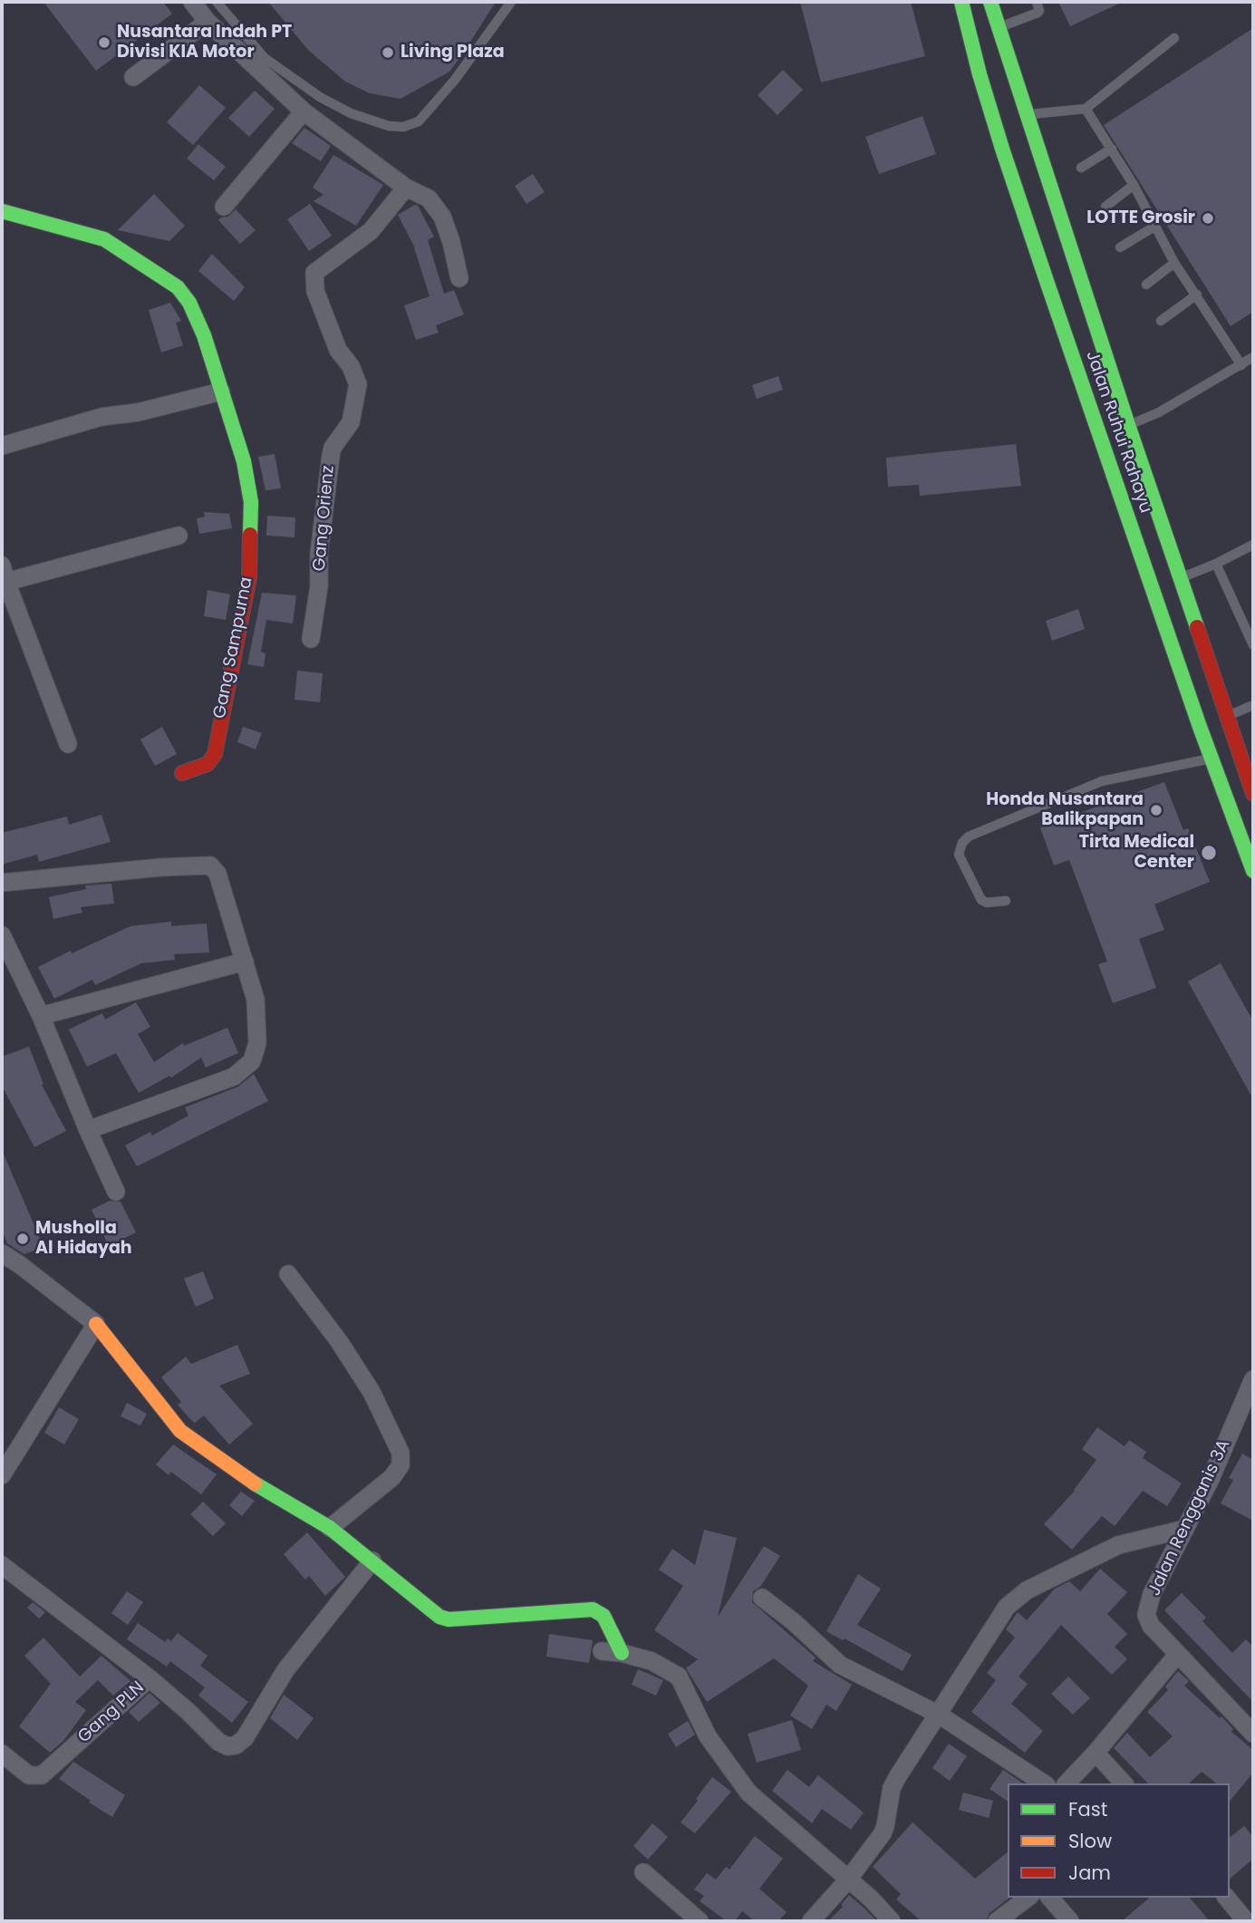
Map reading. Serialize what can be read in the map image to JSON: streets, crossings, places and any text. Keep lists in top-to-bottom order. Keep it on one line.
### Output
{"streets":{"main road":["Jalan Ruhui Rahayu","Gang Sampurna"],"street":["Gang Orienz","Jalan Rengganis 3A","Gang PLN"]},"places":["Nusantara Indah PT Divisi KIA Motor","Living Plaza","LOTTE Grosir","Honda Nusantara Balikpapan","Tirta Medical Center","Musholla Al Hidayah"],"legend":["Fast","Slow","Jam"]}
